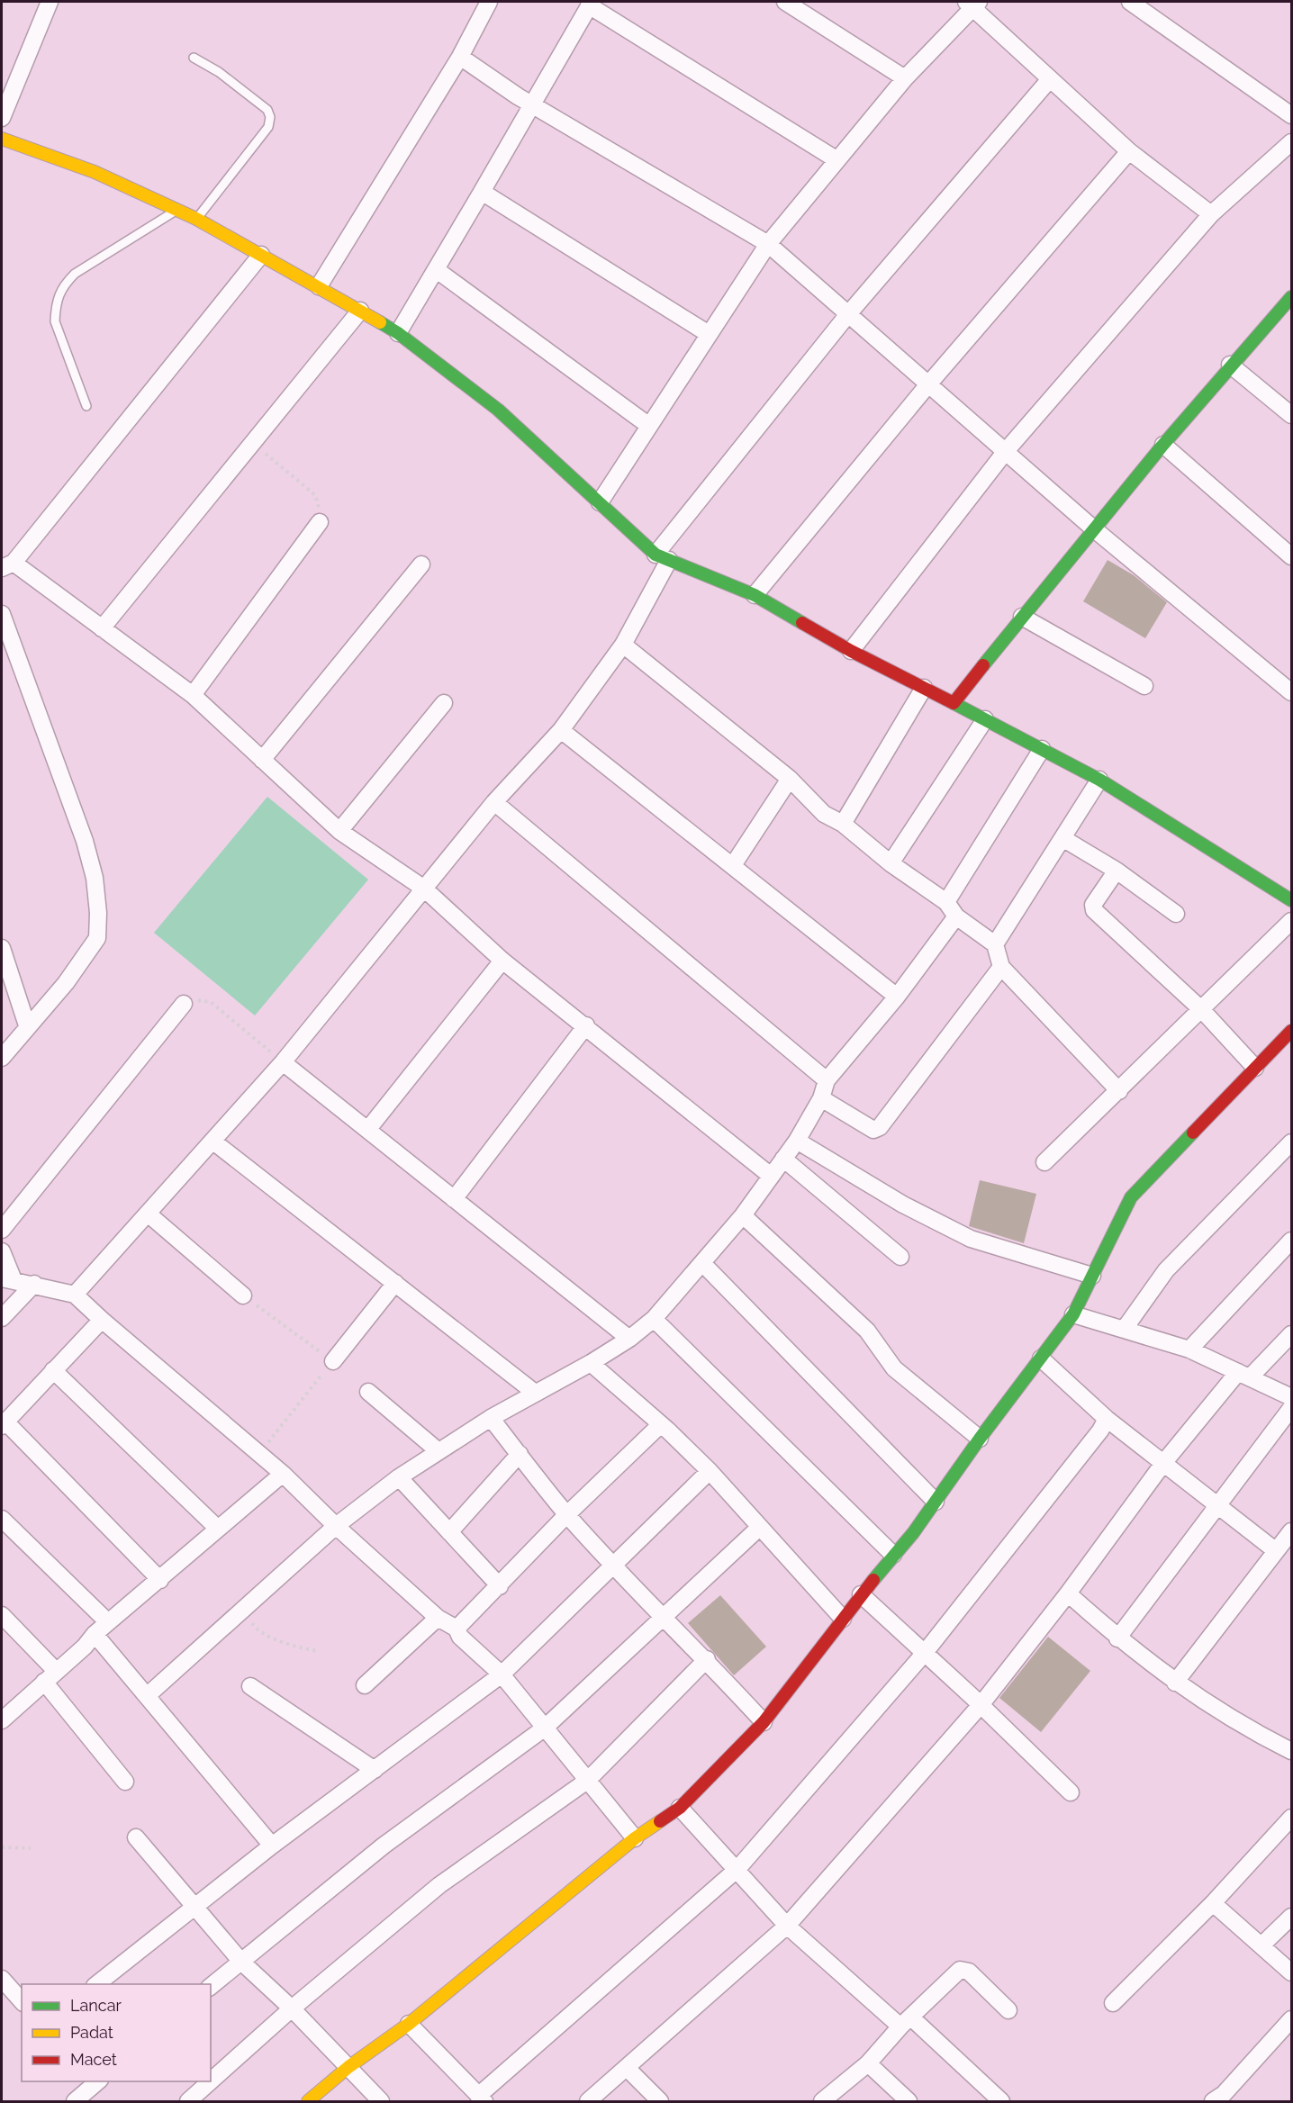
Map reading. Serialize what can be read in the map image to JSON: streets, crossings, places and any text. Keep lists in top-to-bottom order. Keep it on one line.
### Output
{"legend":["Lancar","Padat","Macet"]}
